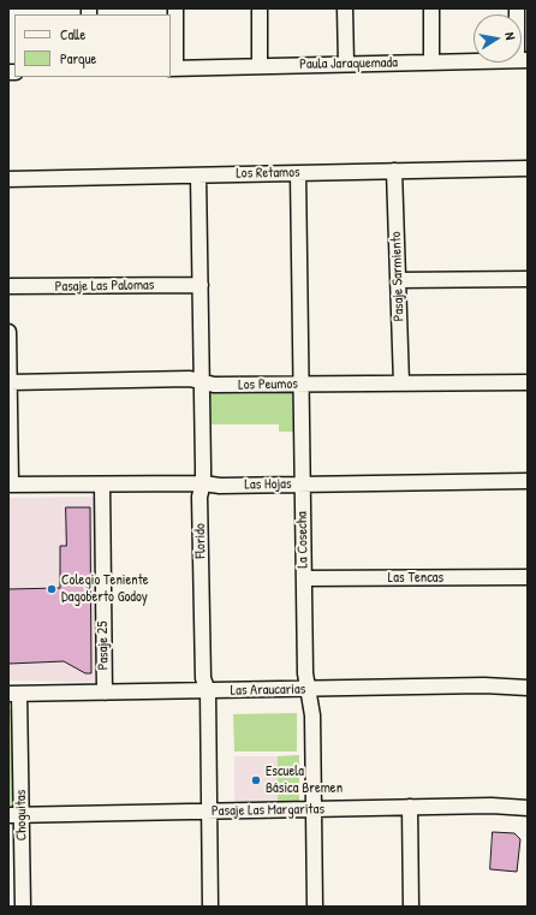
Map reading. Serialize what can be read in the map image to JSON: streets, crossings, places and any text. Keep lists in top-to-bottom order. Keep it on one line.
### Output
{"streets":{"street":["Paula Jaraquemada","Los Retamos","Pasaje Sarmiento","Pasaje Las Palomas","Los Peumos","Las Hojas","La Cosecha","Florido","Las Tencas","Pasaje 25","Las Araucarias","Pasaje Las Margaritas","Choguitas"]},"crossings":[["Los Retamos","Pasaje Sarmiento"],["Los Retamos","La Cosecha"],["Los Retamos","Florido"],["Pasaje Sarmiento","Los Peumos"],["Pasaje Las Palomas","Florido"],["Los Peumos","La Cosecha"],["Los Peumos","Florido"],["Las Hojas","La Cosecha"],["Las Hojas","Florido"],["Las Hojas","Pasaje 25"],["La Cosecha","Las Tencas"],["La Cosecha","Las Araucarias"],["La Cosecha","Pasaje Las Margaritas"],["Florido","Las Araucarias"],["Florido","Pasaje Las Margaritas"],["Pasaje 25","Las Araucarias"],["Las Araucarias","Choguitas"],["Pasaje Las Margaritas","Choguitas"]],"places":["Colegio Teniente Dagoberto Godoy","Escuela Básica Bremen"],"legend":["Calle","Parque"],"north":"right"}
